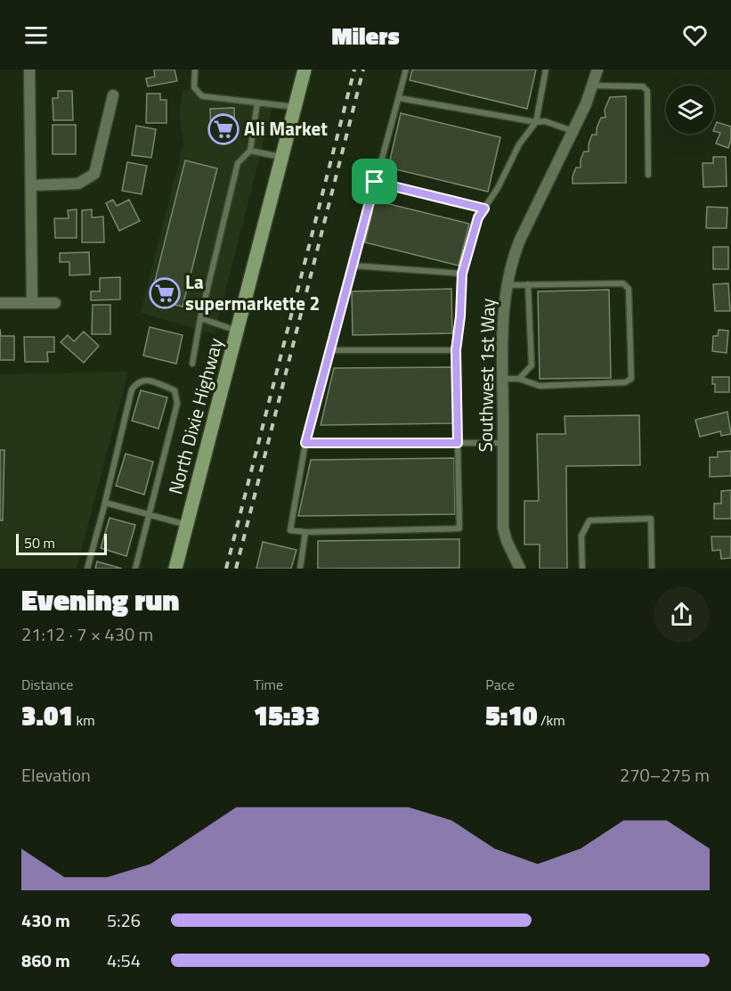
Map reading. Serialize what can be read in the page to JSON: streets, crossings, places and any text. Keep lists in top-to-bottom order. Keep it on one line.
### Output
{"streets":{"main road":["North Dixie Highway"],"street":["Southwest 1st Way"]},"places":{"supermarket":["Ali Market","La supermarkette 2"]},"scale_bar":"50 m","page":{"header":"Milers","scale":"50 m","heading":["Evening run","21:12 · 7 × 430 m"],"stats":[["Distance","3.01 km"],["Time","15:33"],["Pace","5:10 /km"]],"chart":["Elevation","270–275 m"],"list":[{"name":"430 m","note":"5:26"},{"name":"860 m","note":"4:54"}]}}
